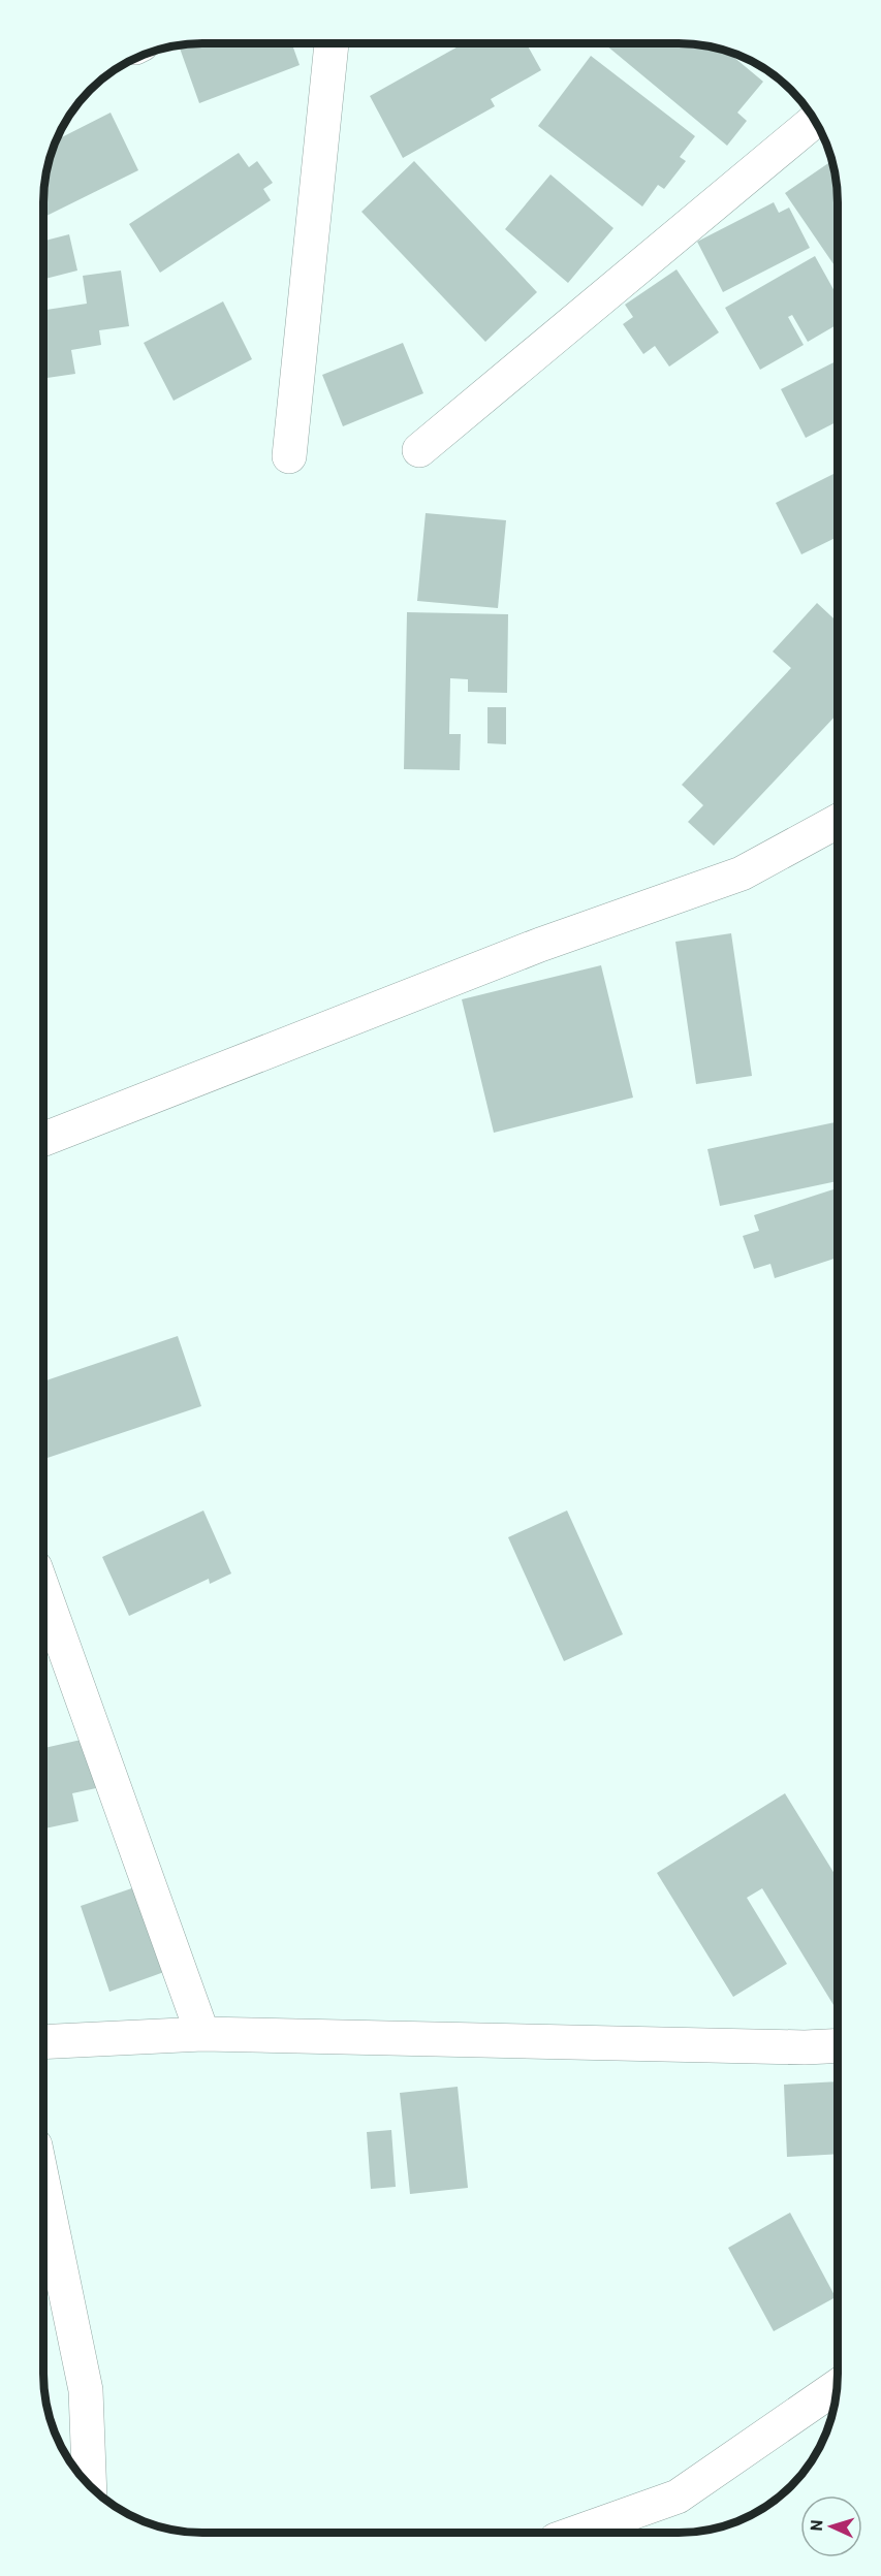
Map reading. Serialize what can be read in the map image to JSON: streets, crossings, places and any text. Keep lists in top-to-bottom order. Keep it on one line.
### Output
{"north":"left"}
